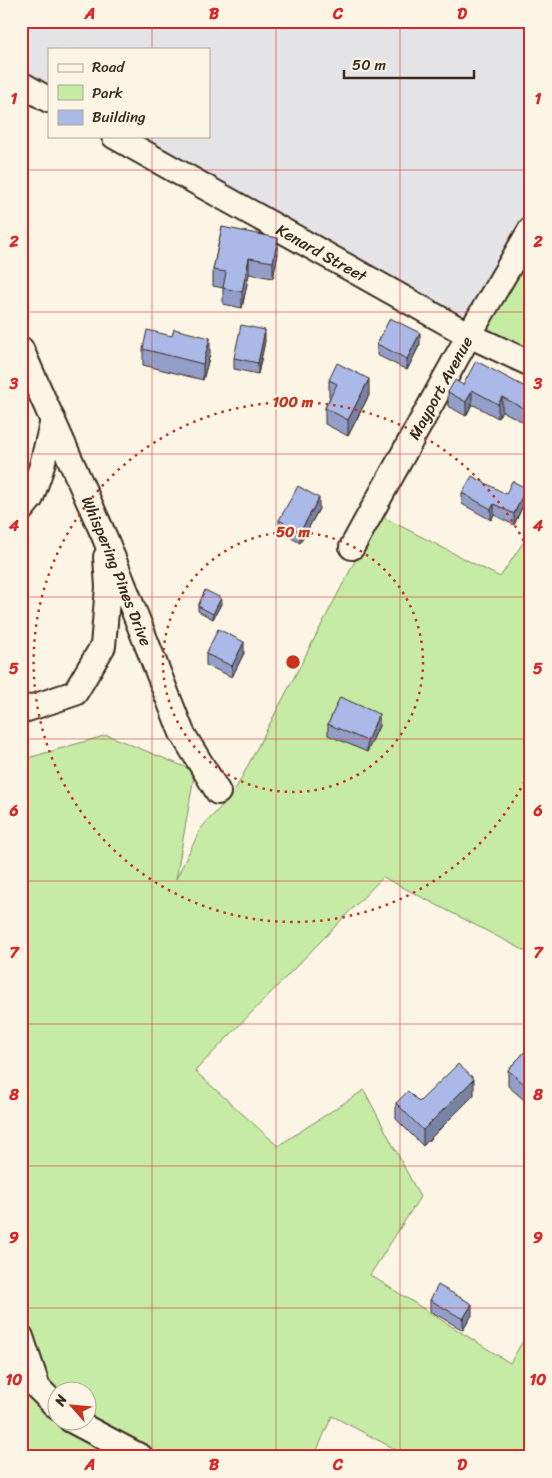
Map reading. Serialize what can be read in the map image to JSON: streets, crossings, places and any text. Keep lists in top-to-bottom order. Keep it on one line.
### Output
{"streets":{"street":["Kenard Street","Mayport Avenue","Whispering Pines Drive"]},"crossings":[["Kenard Street","Mayport Avenue"]],"legend":["Road","Park","Building"],"scale_bar":"50 m","north":"top left","grid":{"columns":["A","B","C","D"],"rows":["1","2","3","4","5","6","7","8","9","10"]},"rings":["100 m","50 m"]}
